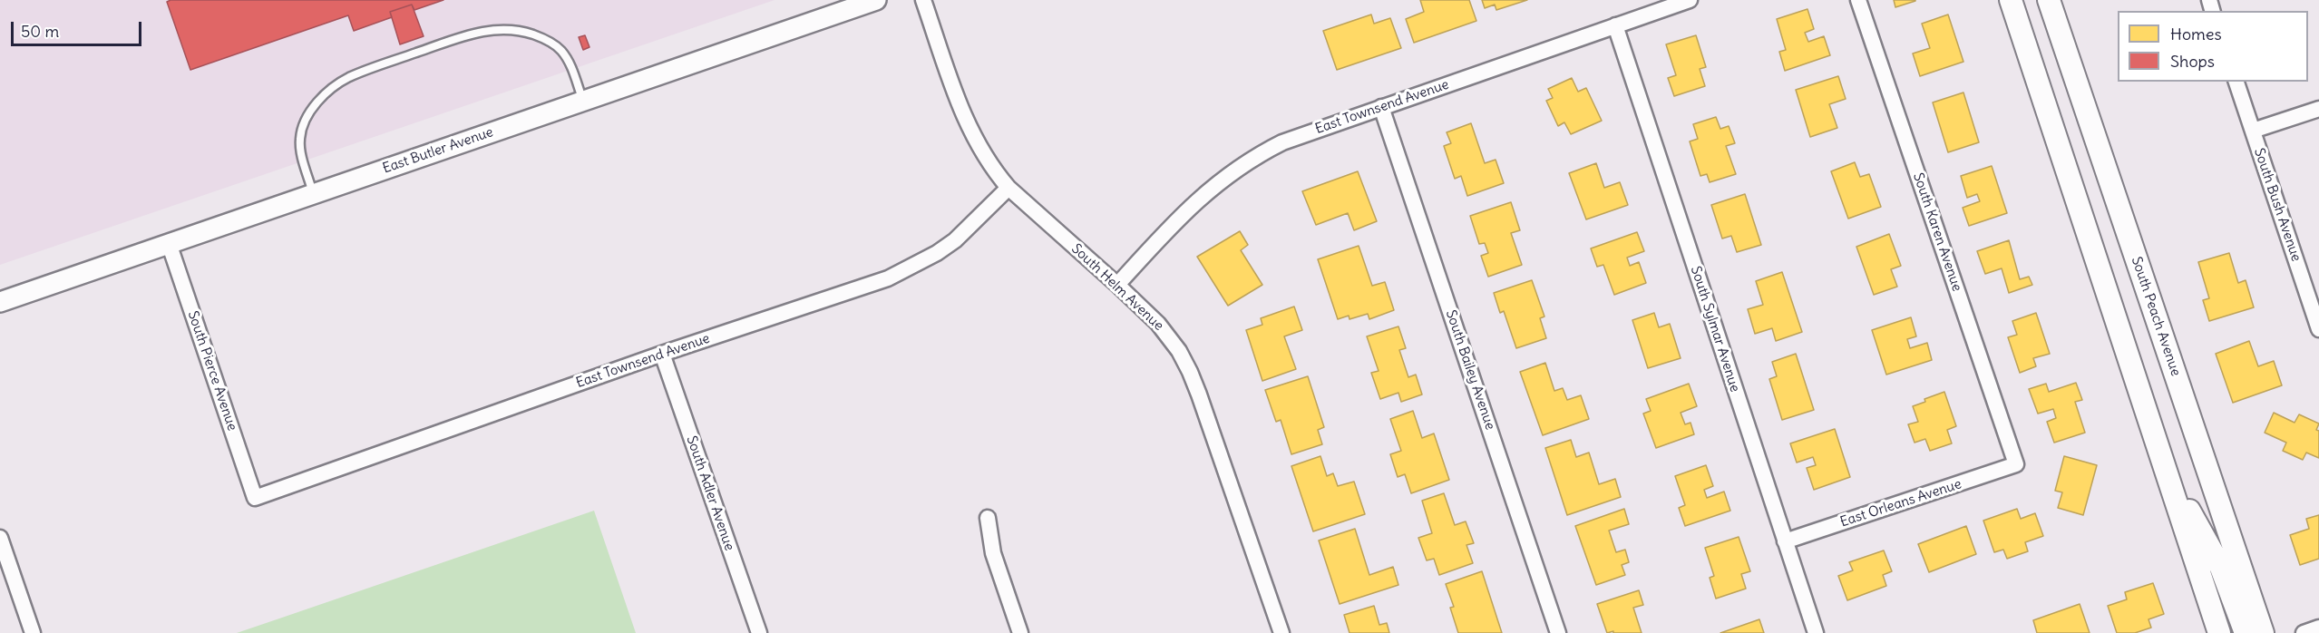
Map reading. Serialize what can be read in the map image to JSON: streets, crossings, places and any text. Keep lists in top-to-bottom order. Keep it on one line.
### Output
{"streets":{"main road":["South Peach Avenue"],"street":["East Townsend Avenue","East Butler Avenue","South Bush Avenue","South Karen Avenue","South Helm Avenue","South Sylmar Avenue","South Bailey Avenue","South Pierce Avenue","South Adler Avenue","East Orleans Avenue"]},"crossings":[["East Townsend Avenue","South Helm Avenue"],["East Townsend Avenue","South Sylmar Avenue"],["East Townsend Avenue","South Bailey Avenue"],["East Townsend Avenue","South Pierce Avenue"],["East Townsend Avenue","South Adler Avenue"],["East Butler Avenue","South Pierce Avenue"],["South Karen Avenue","East Orleans Avenue"],["South Sylmar Avenue","East Orleans Avenue"]],"legend":["Homes","Shops"],"scale_bar":"50 m"}
